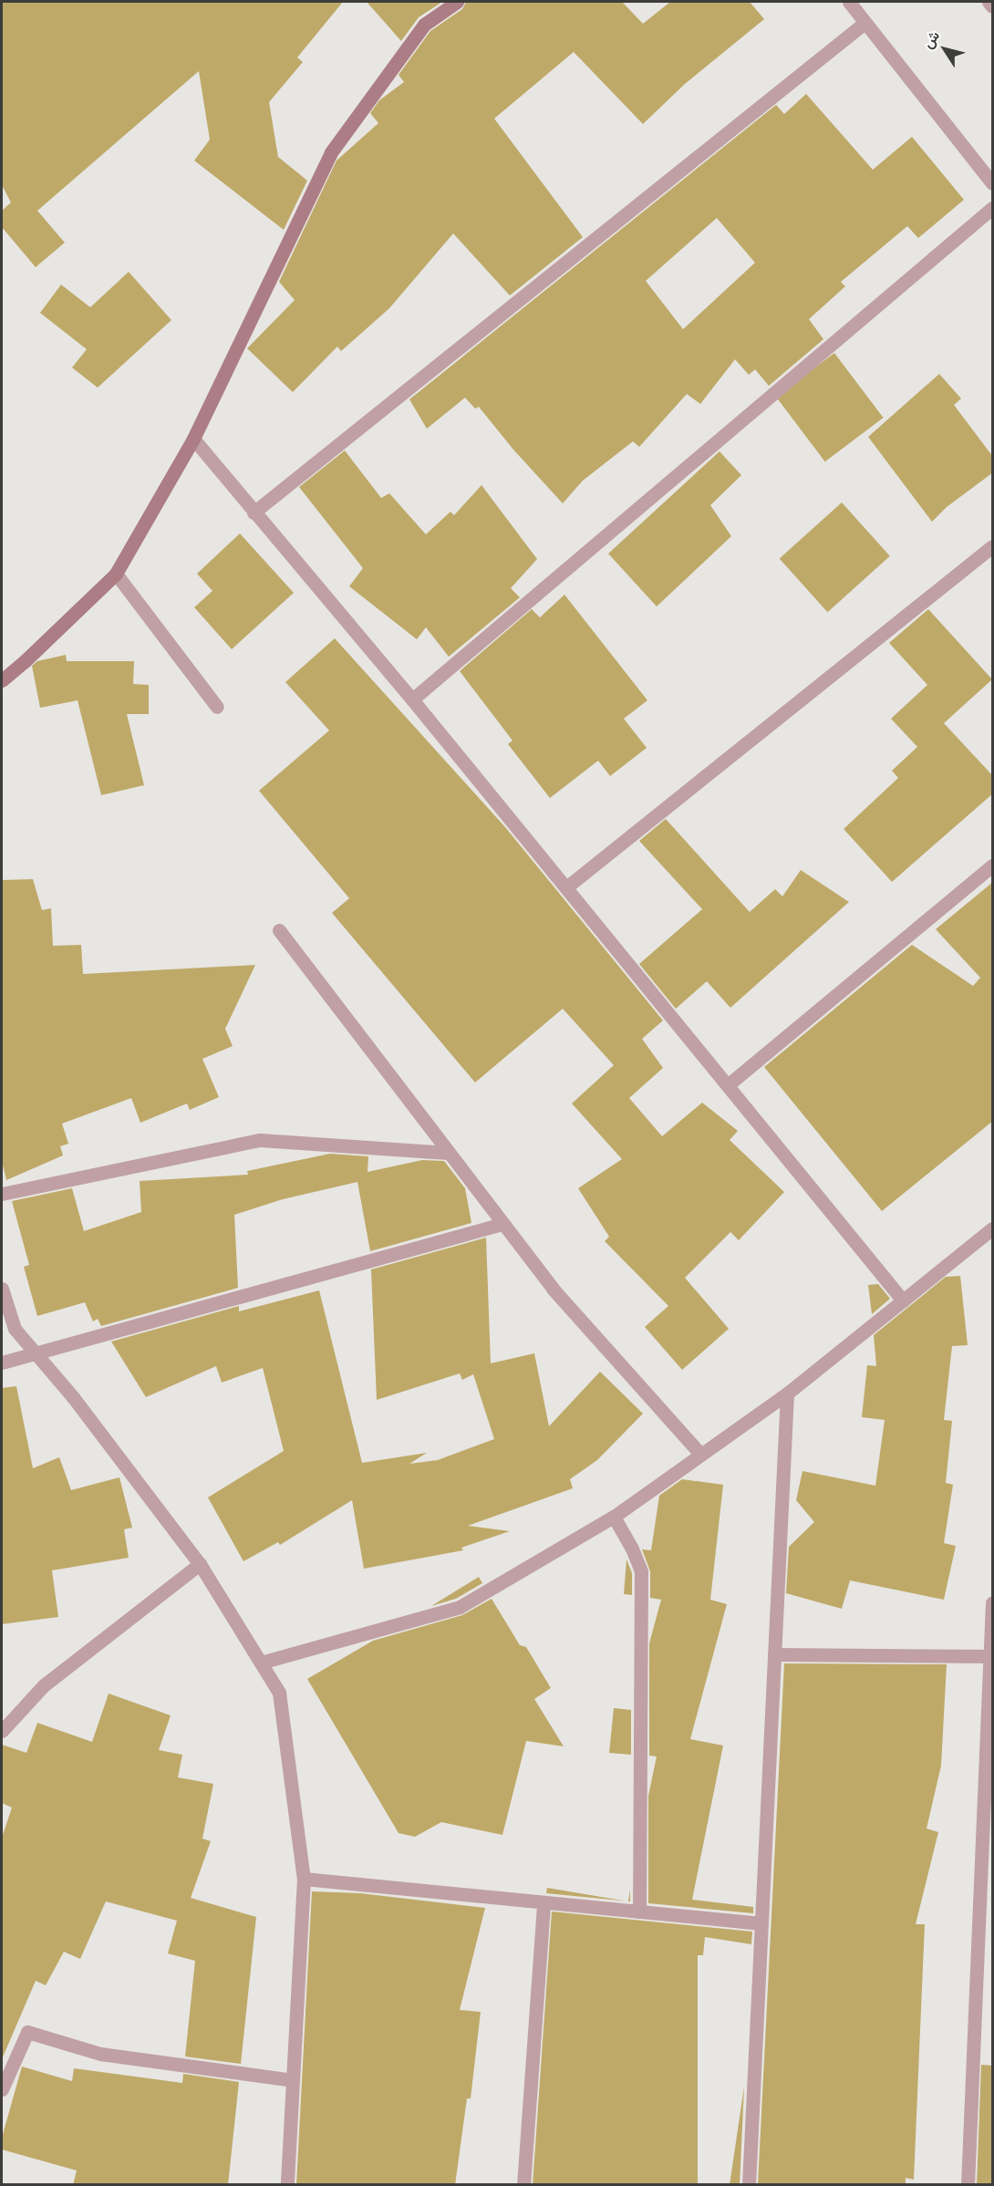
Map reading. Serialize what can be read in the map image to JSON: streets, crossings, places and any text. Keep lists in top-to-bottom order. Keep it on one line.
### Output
{"north":"top left"}
